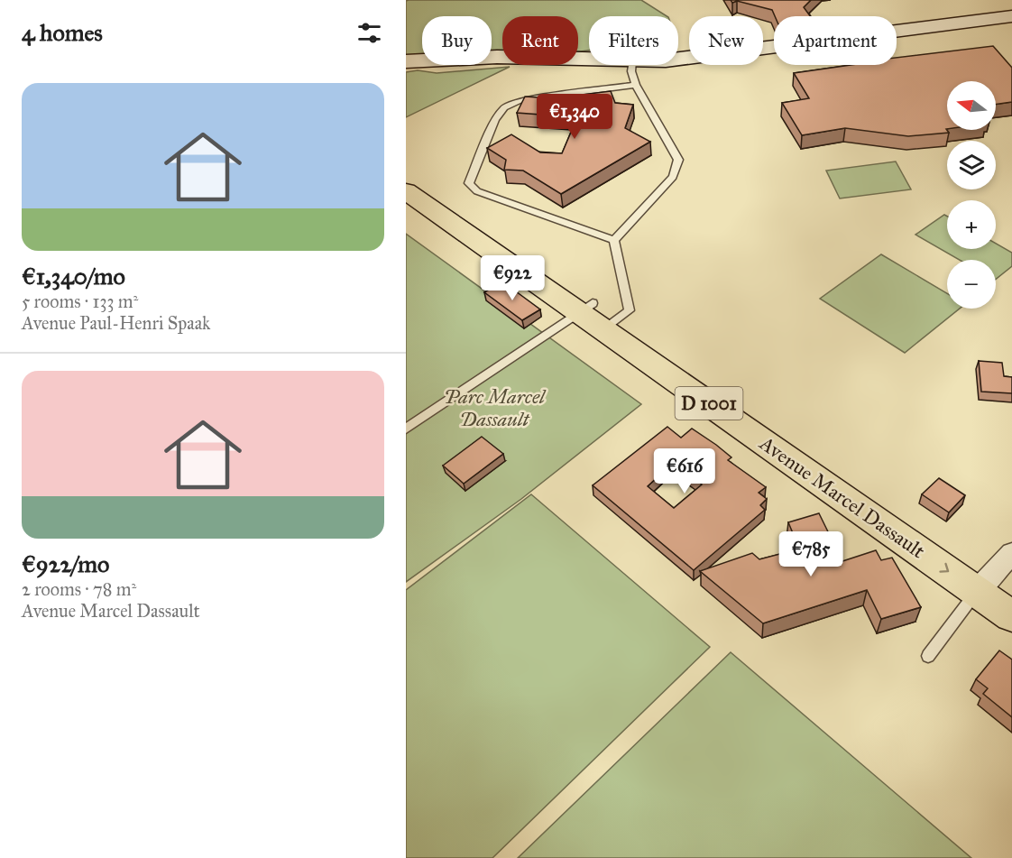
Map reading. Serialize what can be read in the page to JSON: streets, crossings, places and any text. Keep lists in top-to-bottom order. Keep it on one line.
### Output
{"streets":{"main road":["D 1001","Avenue Marcel Dassault"]},"parks":["Parc Marcel Dassault"],"north":"left","page":{"heading":"4 homes","chip":["Buy","Rent","Filters","New","Apartment"],"list":[{"name":"€1,340/mo","note":"5 rooms · 133 m² · Avenue Paul-Henri Spaak"},{"name":"€922/mo","note":"2 rooms · 78 m² · Avenue Marcel Dassault"}],"map_buttons":["+","−"],"price":["€1,340","€922","€616","€785"]}}
